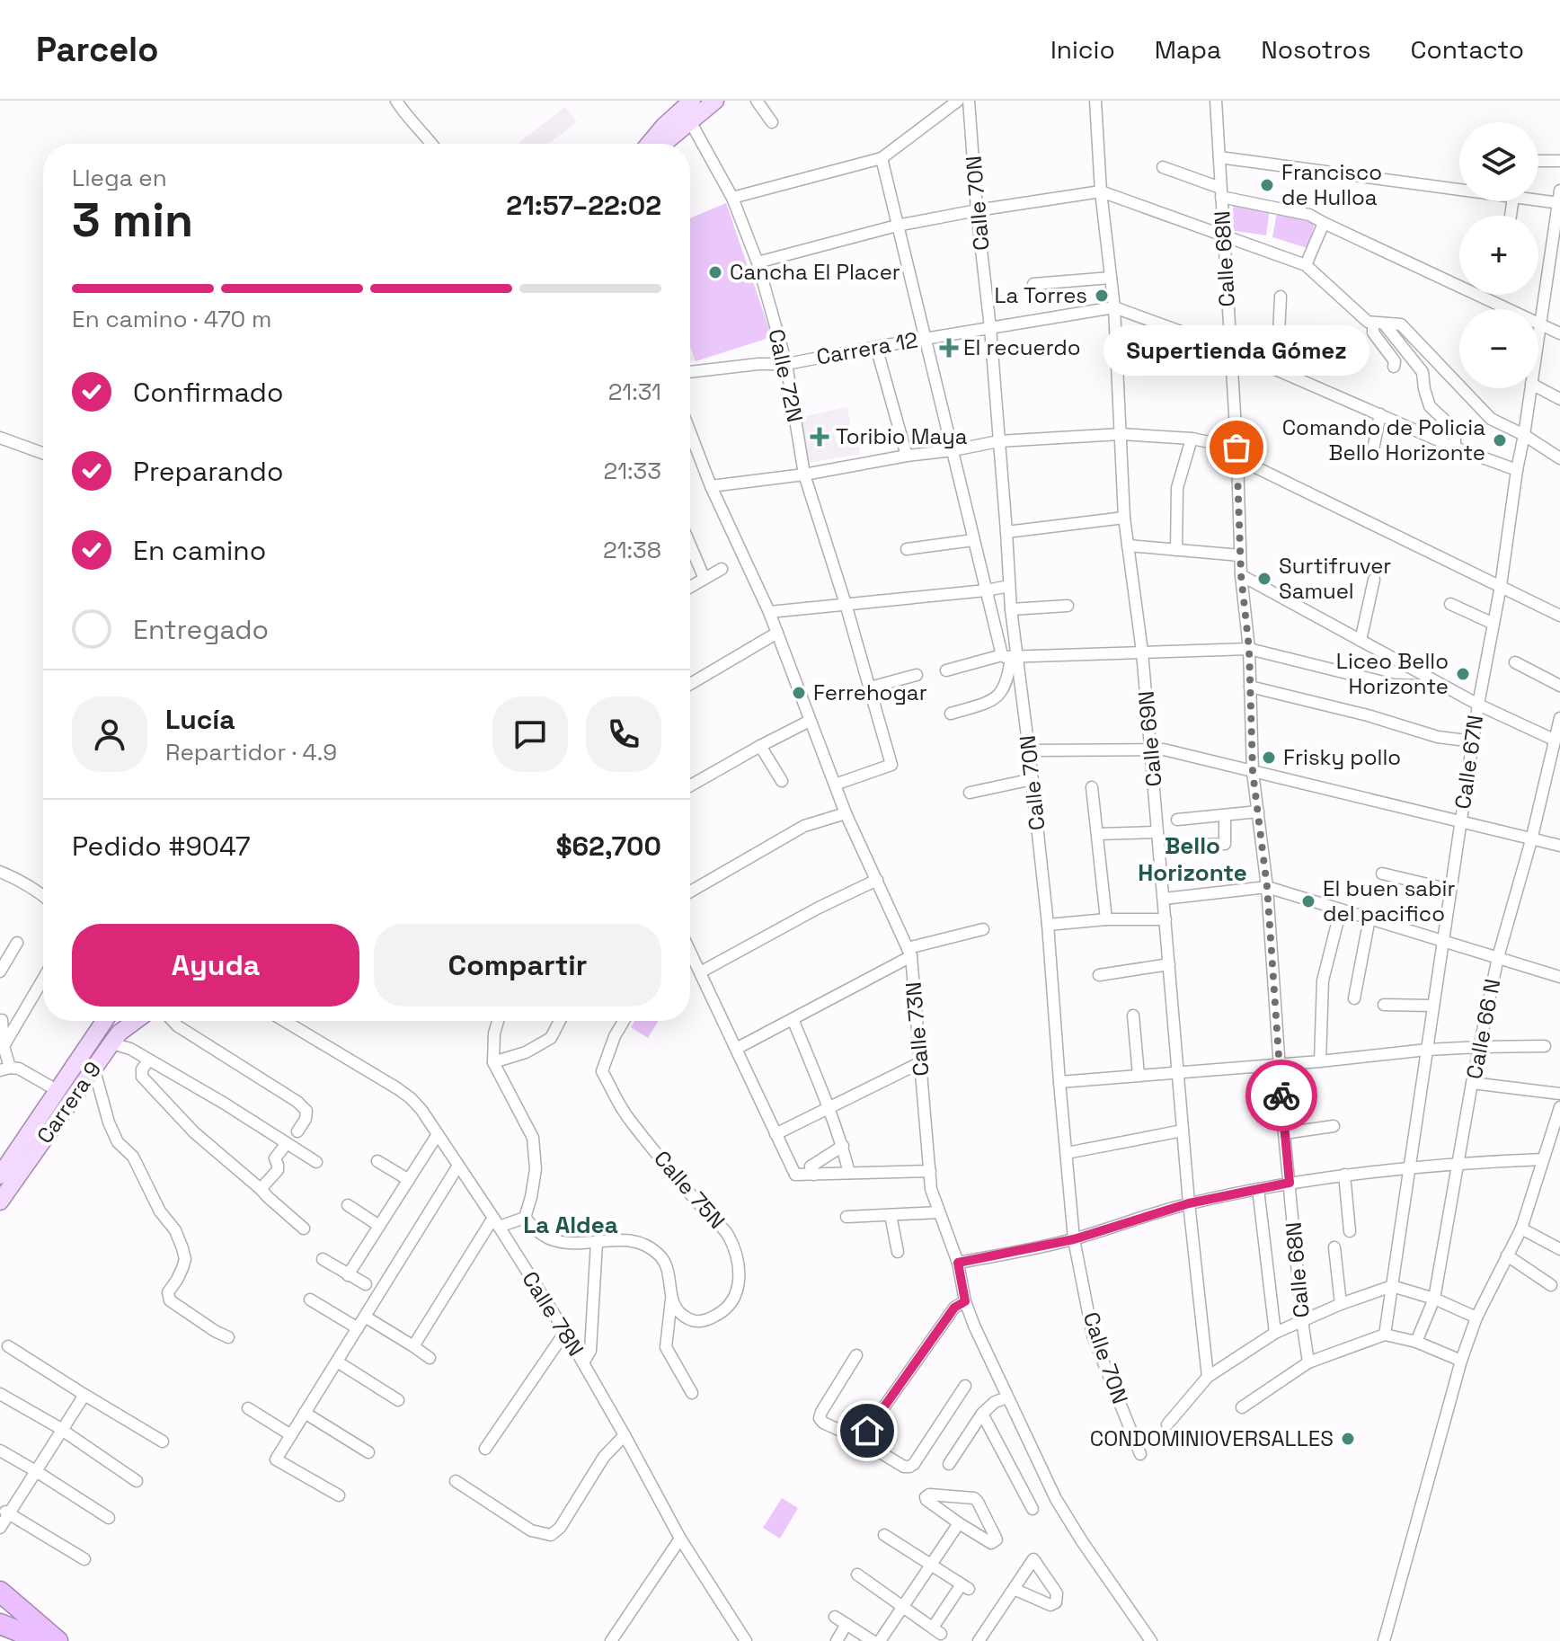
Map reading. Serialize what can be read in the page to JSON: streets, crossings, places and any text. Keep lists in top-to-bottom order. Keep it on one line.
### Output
{"streets":{"main road":["Carrera 9"],"street":["Calle 70N","Calle 68N","Carrera 12","Calle 72N","Calle 69N","Calle 67N","Calle 73N","Calle 66 N","Calle 75N","Calle 78N"]},"crossings":[["Calle 70N","Carrera 12"],["Calle 68N","Carrera 12"],["Carrera 12","Calle 72N"],["Carrera 12","Calle 69N"],["Carrera 12","Calle 67N"],["Calle 72N","Calle 73N"]],"districts":["Bello Horizonte","La Aldea"],"places":{"other":["Francisco de Hulloa","Cancha El Placer","La Torres","Comando de Policia Bello Horizonte","Supertienda Gómez","Surtifruver Samuel","Liceo Bello Horizonte","Ferrehogar","Frisky pollo","El buen sabir del pacifico","CONDOMINIOVERSALLES"],"health":["El recuerdo","Toribio Maya"]},"page":{"header":"Parcelo","nav":["Inicio","Mapa","Nosotros","Contacto"],"map_buttons":["+","−"],"heading":["3 min","Llega en","21:57–22:02"],"panel":["Lucía","Repartidor · 4.9","Pedido #9047","$62,700"],"bar":"En camino · 470 m","bubble":"Supertienda Gómez","list":[["Confirmado","21:31"],["Preparando","21:33"],["En camino","21:38"],"Entregado"],"buttons":["Ayuda","Compartir"]}}
